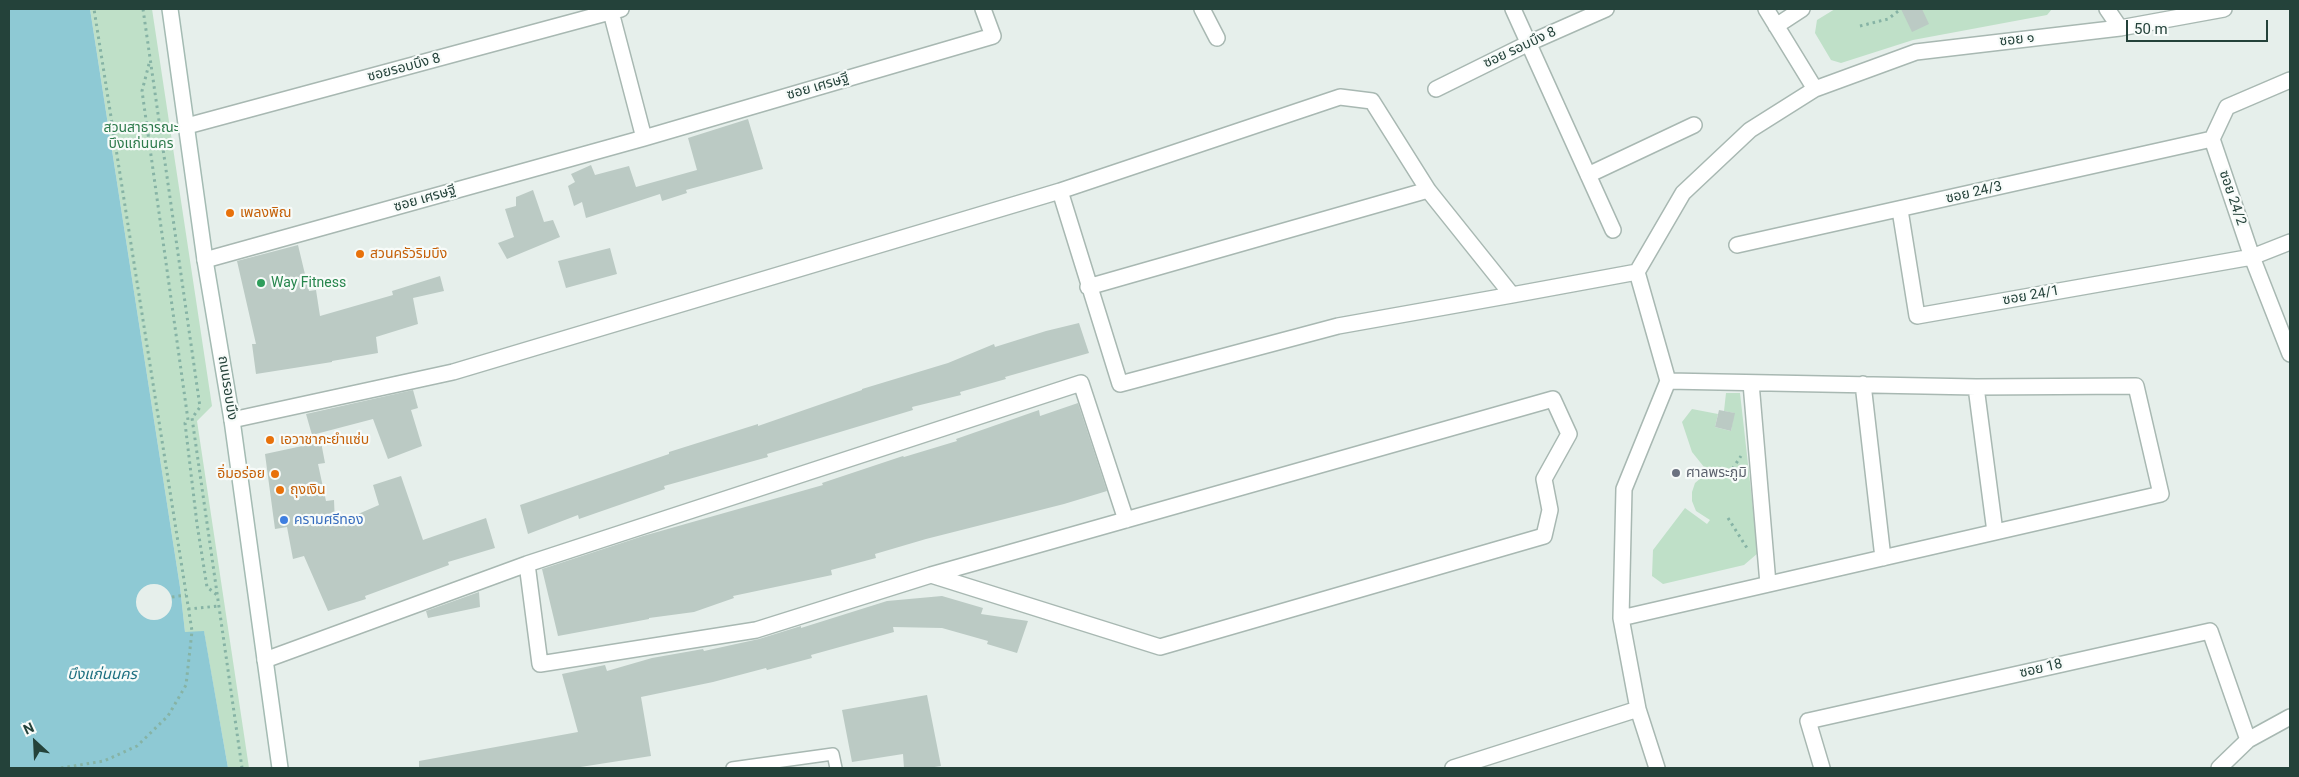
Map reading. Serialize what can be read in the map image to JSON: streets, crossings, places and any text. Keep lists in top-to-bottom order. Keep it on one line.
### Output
{"streets":{"street":["ซอย ๑","ซอย รอบบึง 8","ซอยรอบบึง 8","ซอย เศรษฐี","ซอย 24/3","ซอย 24/2","ซอย 24/1","ถนนรอบบึง","ซอย 18"]},"crossings":[["ซอยรอบบึง 8","ถนนรอบบึง"],["ซอย เศรษฐี","ถนนรอบบึง"],["ซอย 24/3","ซอย 24/2"],["ซอย 24/3","ซอย 24/1"],["ซอย 24/2","ซอย 24/1"]],"water":["บึงแก่นนคร"],"parks":["สวนสาธารณะ บึงแก่นนคร"],"places":["เพลงพิณ","สวนครัวริมบึง","Way Fitness","เอวาชากะยำแซ่บ","ศาลพระภูมิ","อิ่มอร่อย","ถุงเงิน","ครามศรีทอง"],"scale_bar":"50 m","north":"top left"}
